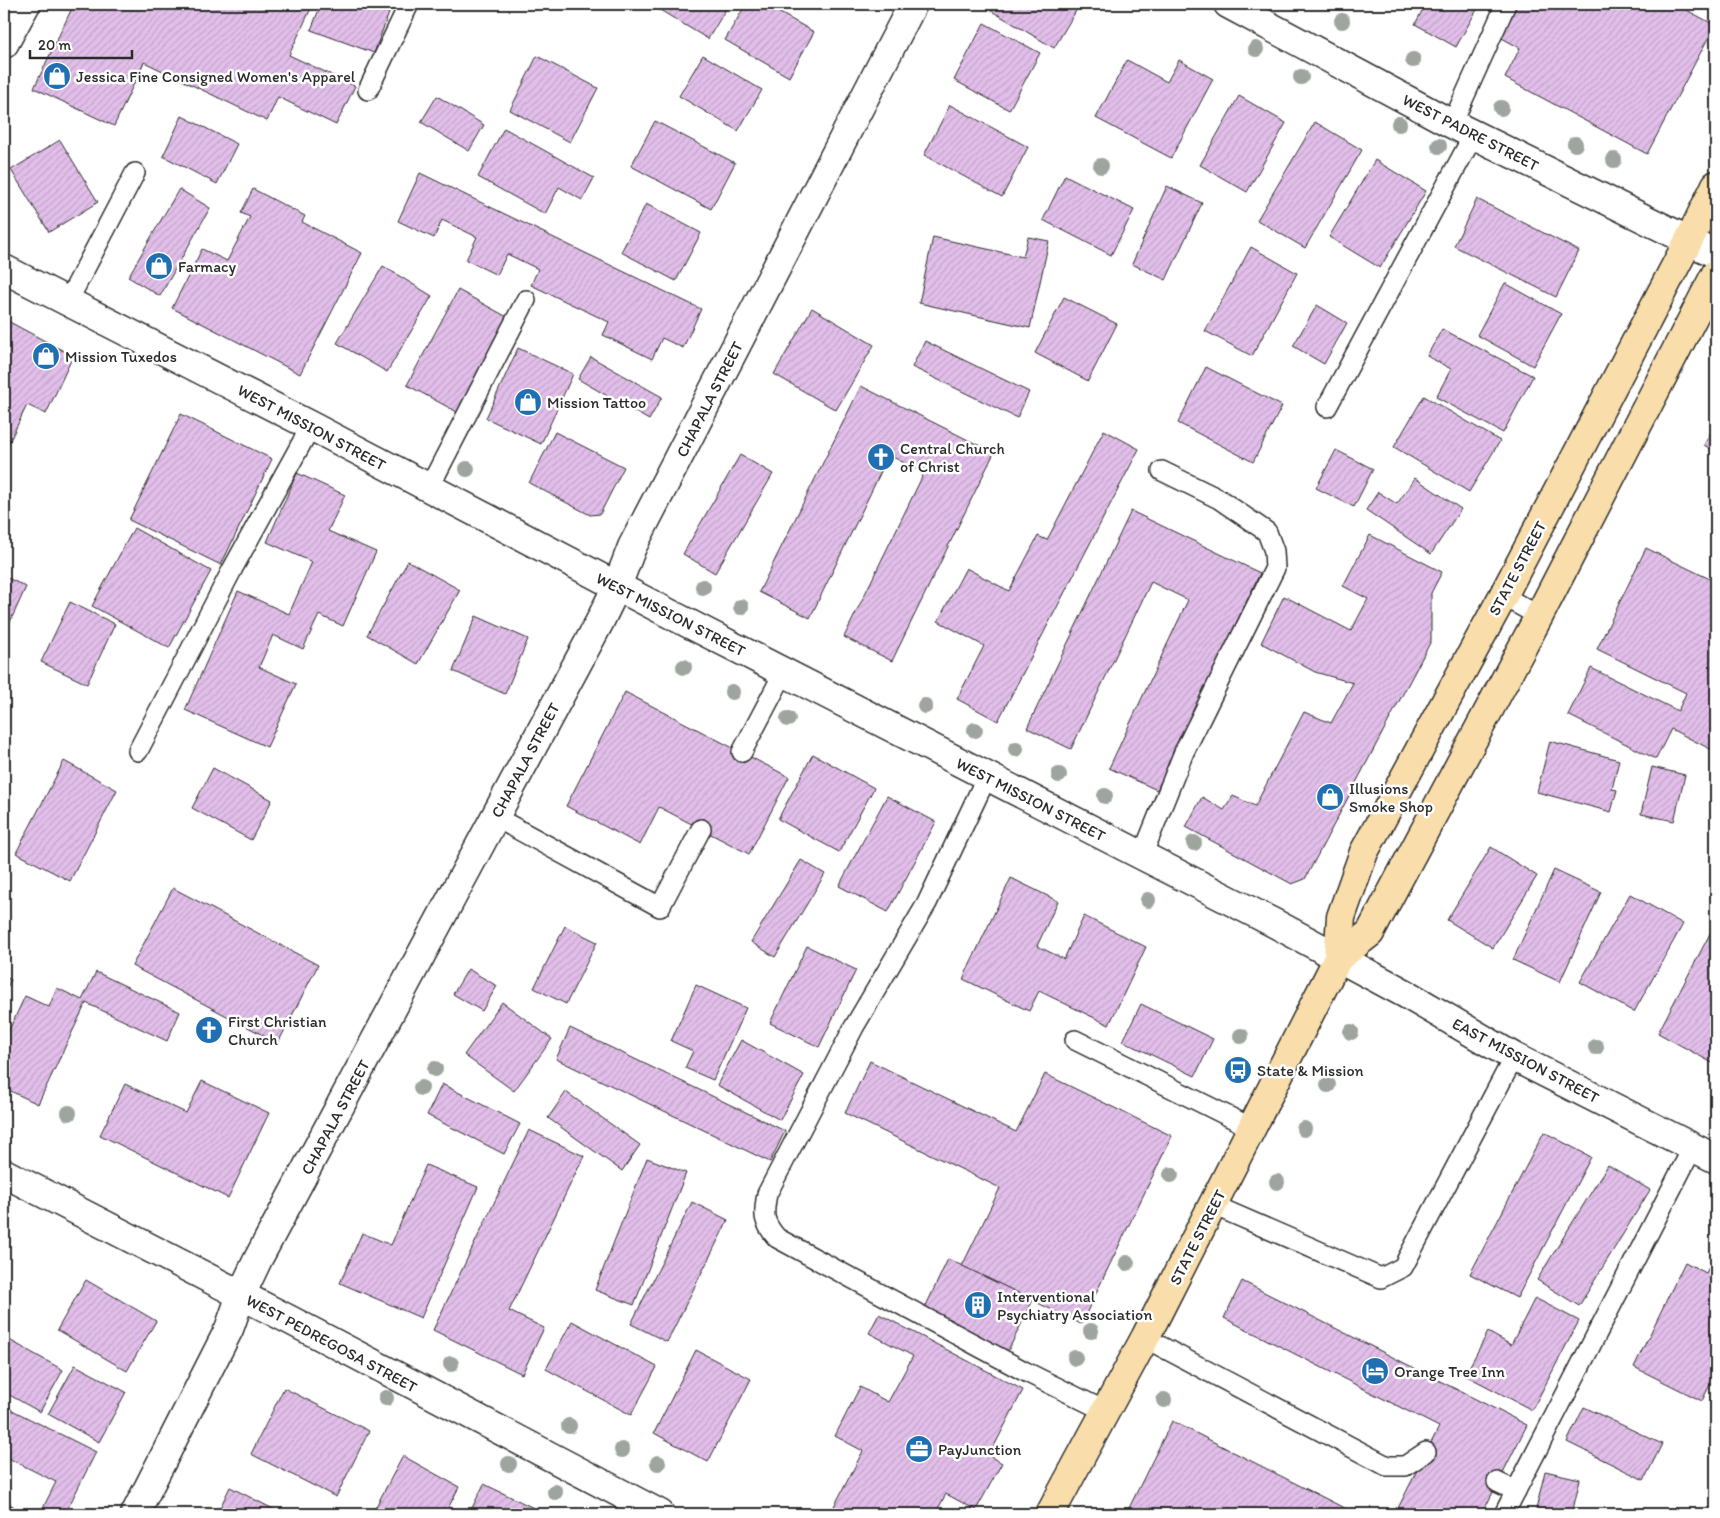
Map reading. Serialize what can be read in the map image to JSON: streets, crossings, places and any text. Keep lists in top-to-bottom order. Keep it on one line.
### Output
{"streets":{"main road":["STATE STREET"],"street":["WEST PADRE STREET","CHAPALA STREET","WEST MISSION STREET","EAST MISSION STREET","WEST PEDREGOSA STREET"]},"crossings":[["WEST PADRE STREET","STATE STREET"],["CHAPALA STREET","WEST MISSION STREET"],["CHAPALA STREET","WEST PEDREGOSA STREET"],["WEST MISSION STREET","STATE STREET"],["WEST MISSION STREET","EAST MISSION STREET"],["STATE STREET","EAST MISSION STREET"]],"places":{"shop":["Jessica Fine Consigned Women's Apparel","Farmacy","Mission Tuxedos","Mission Tattoo","Illusions Smoke Shop"],"church":["Central Church of Christ","First Christian Church"],"bus stop":["State & Mission"],"building":["Interventional Psychiatry Association"],"hotel":["Orange Tree Inn"],"office":["PayJunction"]},"scale_bar":"20 m"}
